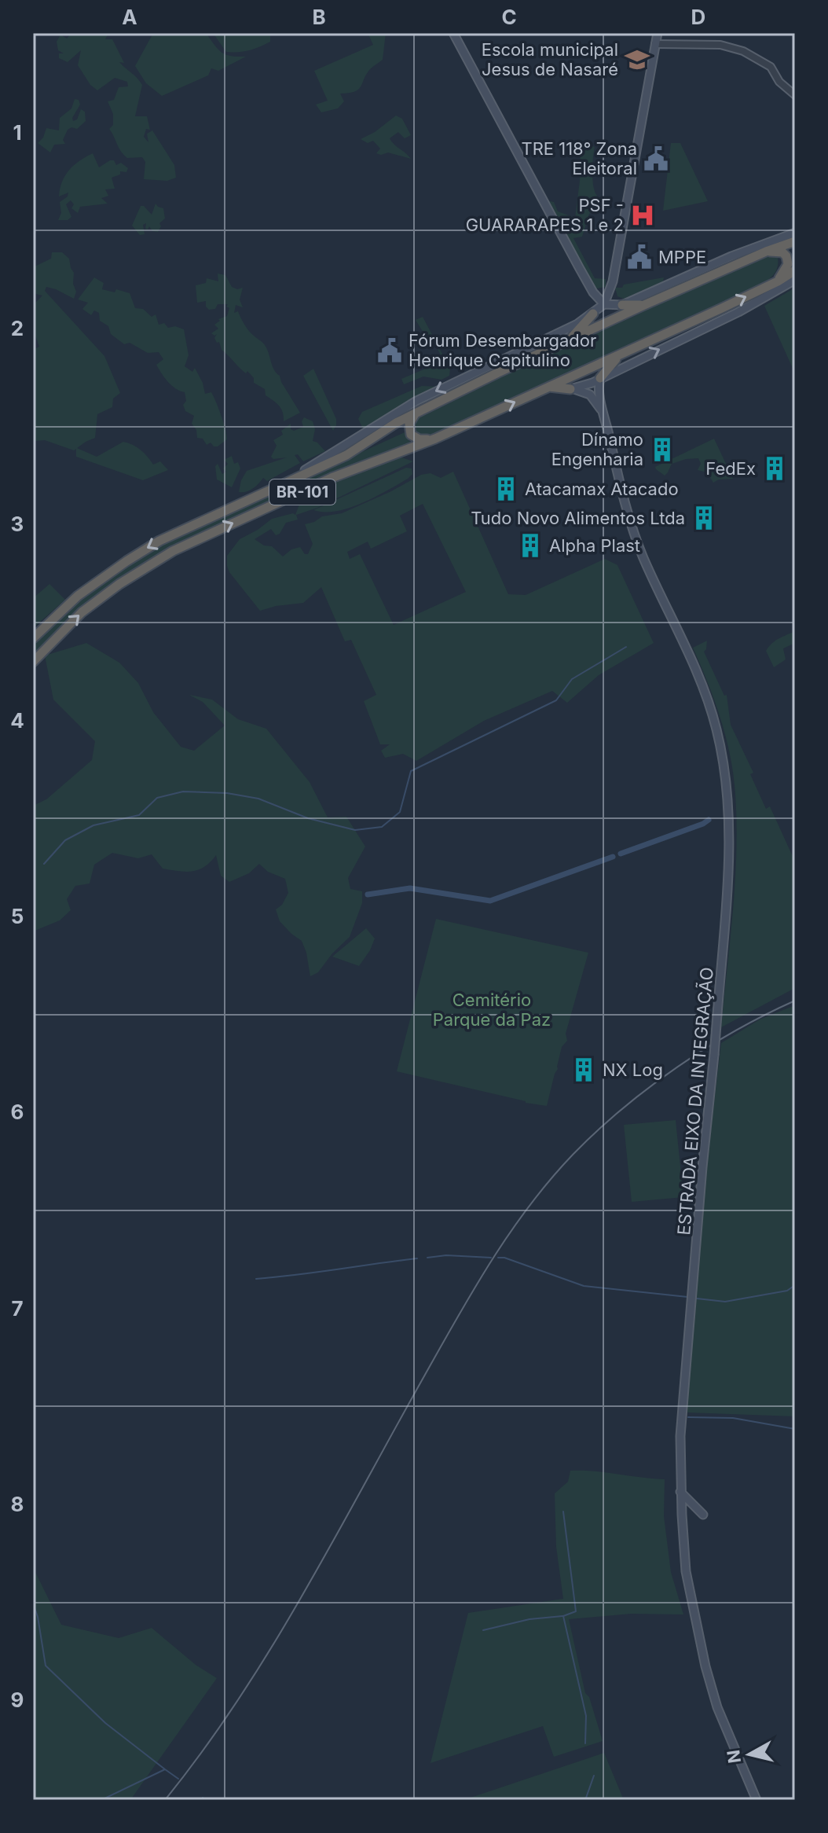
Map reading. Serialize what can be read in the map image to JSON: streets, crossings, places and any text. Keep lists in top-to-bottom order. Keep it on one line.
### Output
{"streets":{"highway":["BR-101"],"main road":["ESTRADA EIXO DA INTEGRAÇÃO"]},"parks":["Cemitério Parque da Paz"],"places":{"school or university":["Escola municipal Jesus de Nasaré"],"public building":["TRE 118° Zona Eleitoral","MPPE","Fórum Desembargador Henrique Capitulino"],"hospital":["PSF - GUARARAPES 1 e 2"],"building":["Dínamo Engenharia","FedEx","Atacamax Atacado","Tudo Novo Alimentos Ltda","Alpha Plast","NX Log"]},"north":"left","grid":{"columns":["A","B","C","D"],"rows":["1","2","3","4","5","6","7","8","9"]}}
